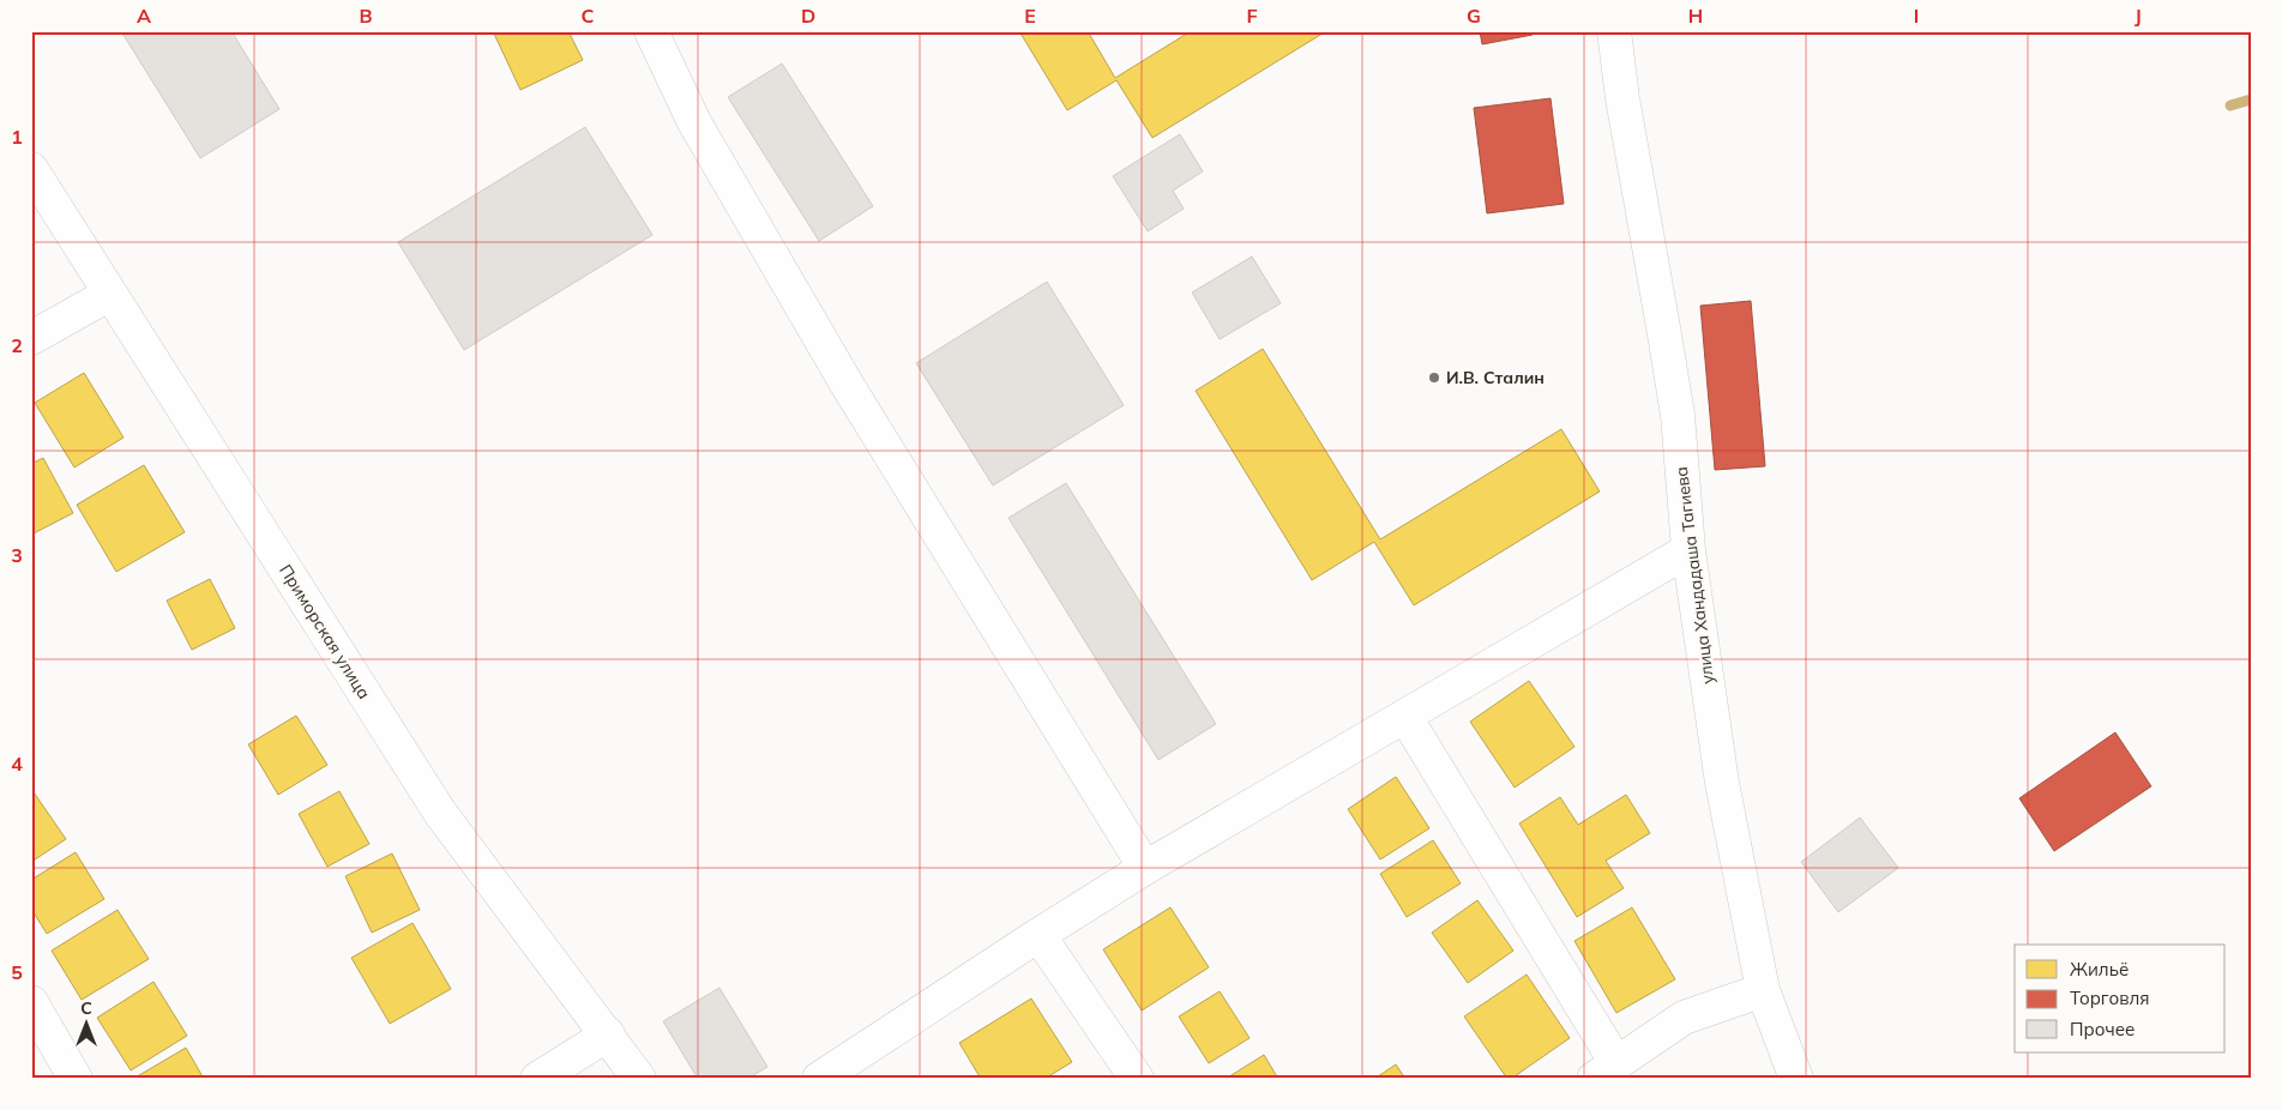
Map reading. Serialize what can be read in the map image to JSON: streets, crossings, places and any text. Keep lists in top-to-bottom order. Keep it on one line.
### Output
{"streets":{"street":["улица Хандадаша Тагиева","Приморская улица"]},"places":["И.В. Сталин"],"legend":["Жильё","Торговля","Прочее"],"north":"top","grid":{"columns":["A","B","C","D","E","F","G","H","I","J"],"rows":["1","2","3","4","5"]}}
